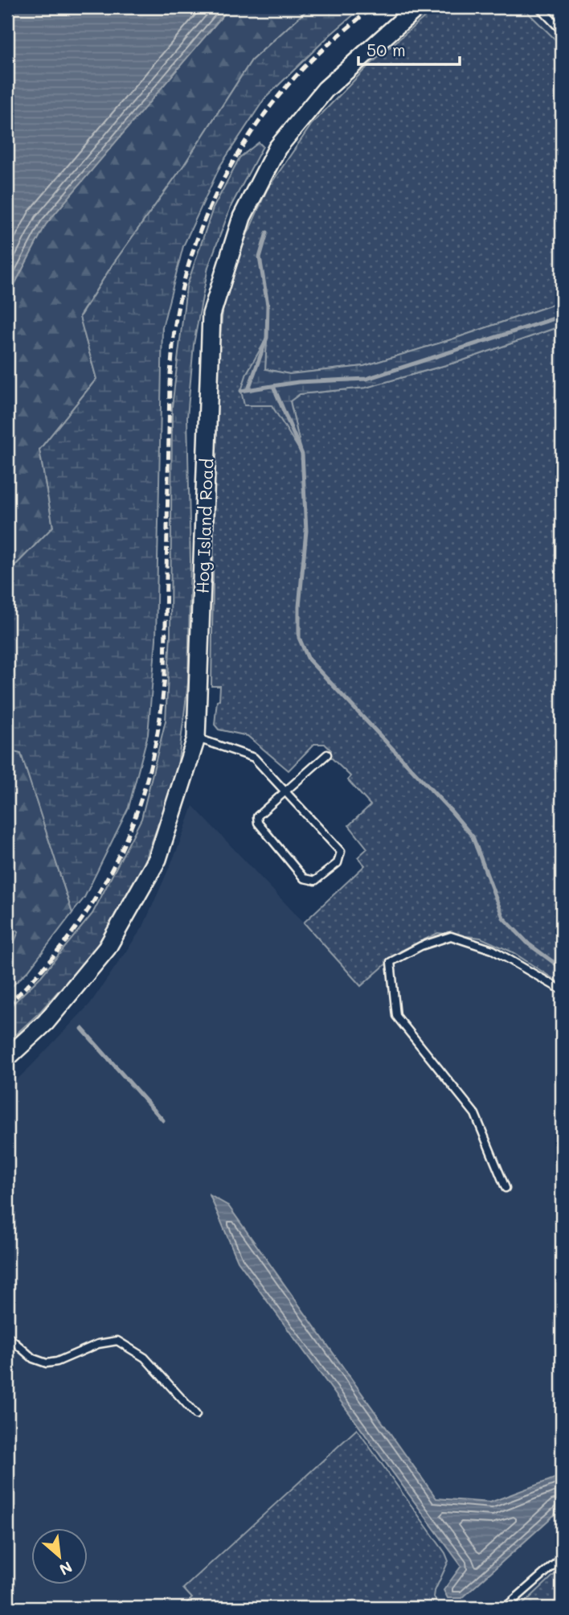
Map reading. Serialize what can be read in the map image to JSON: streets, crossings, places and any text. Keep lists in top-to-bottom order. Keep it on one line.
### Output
{"streets":{"street":["Hog Island Road"]},"scale_bar":"50 m","north":"bottom right"}
